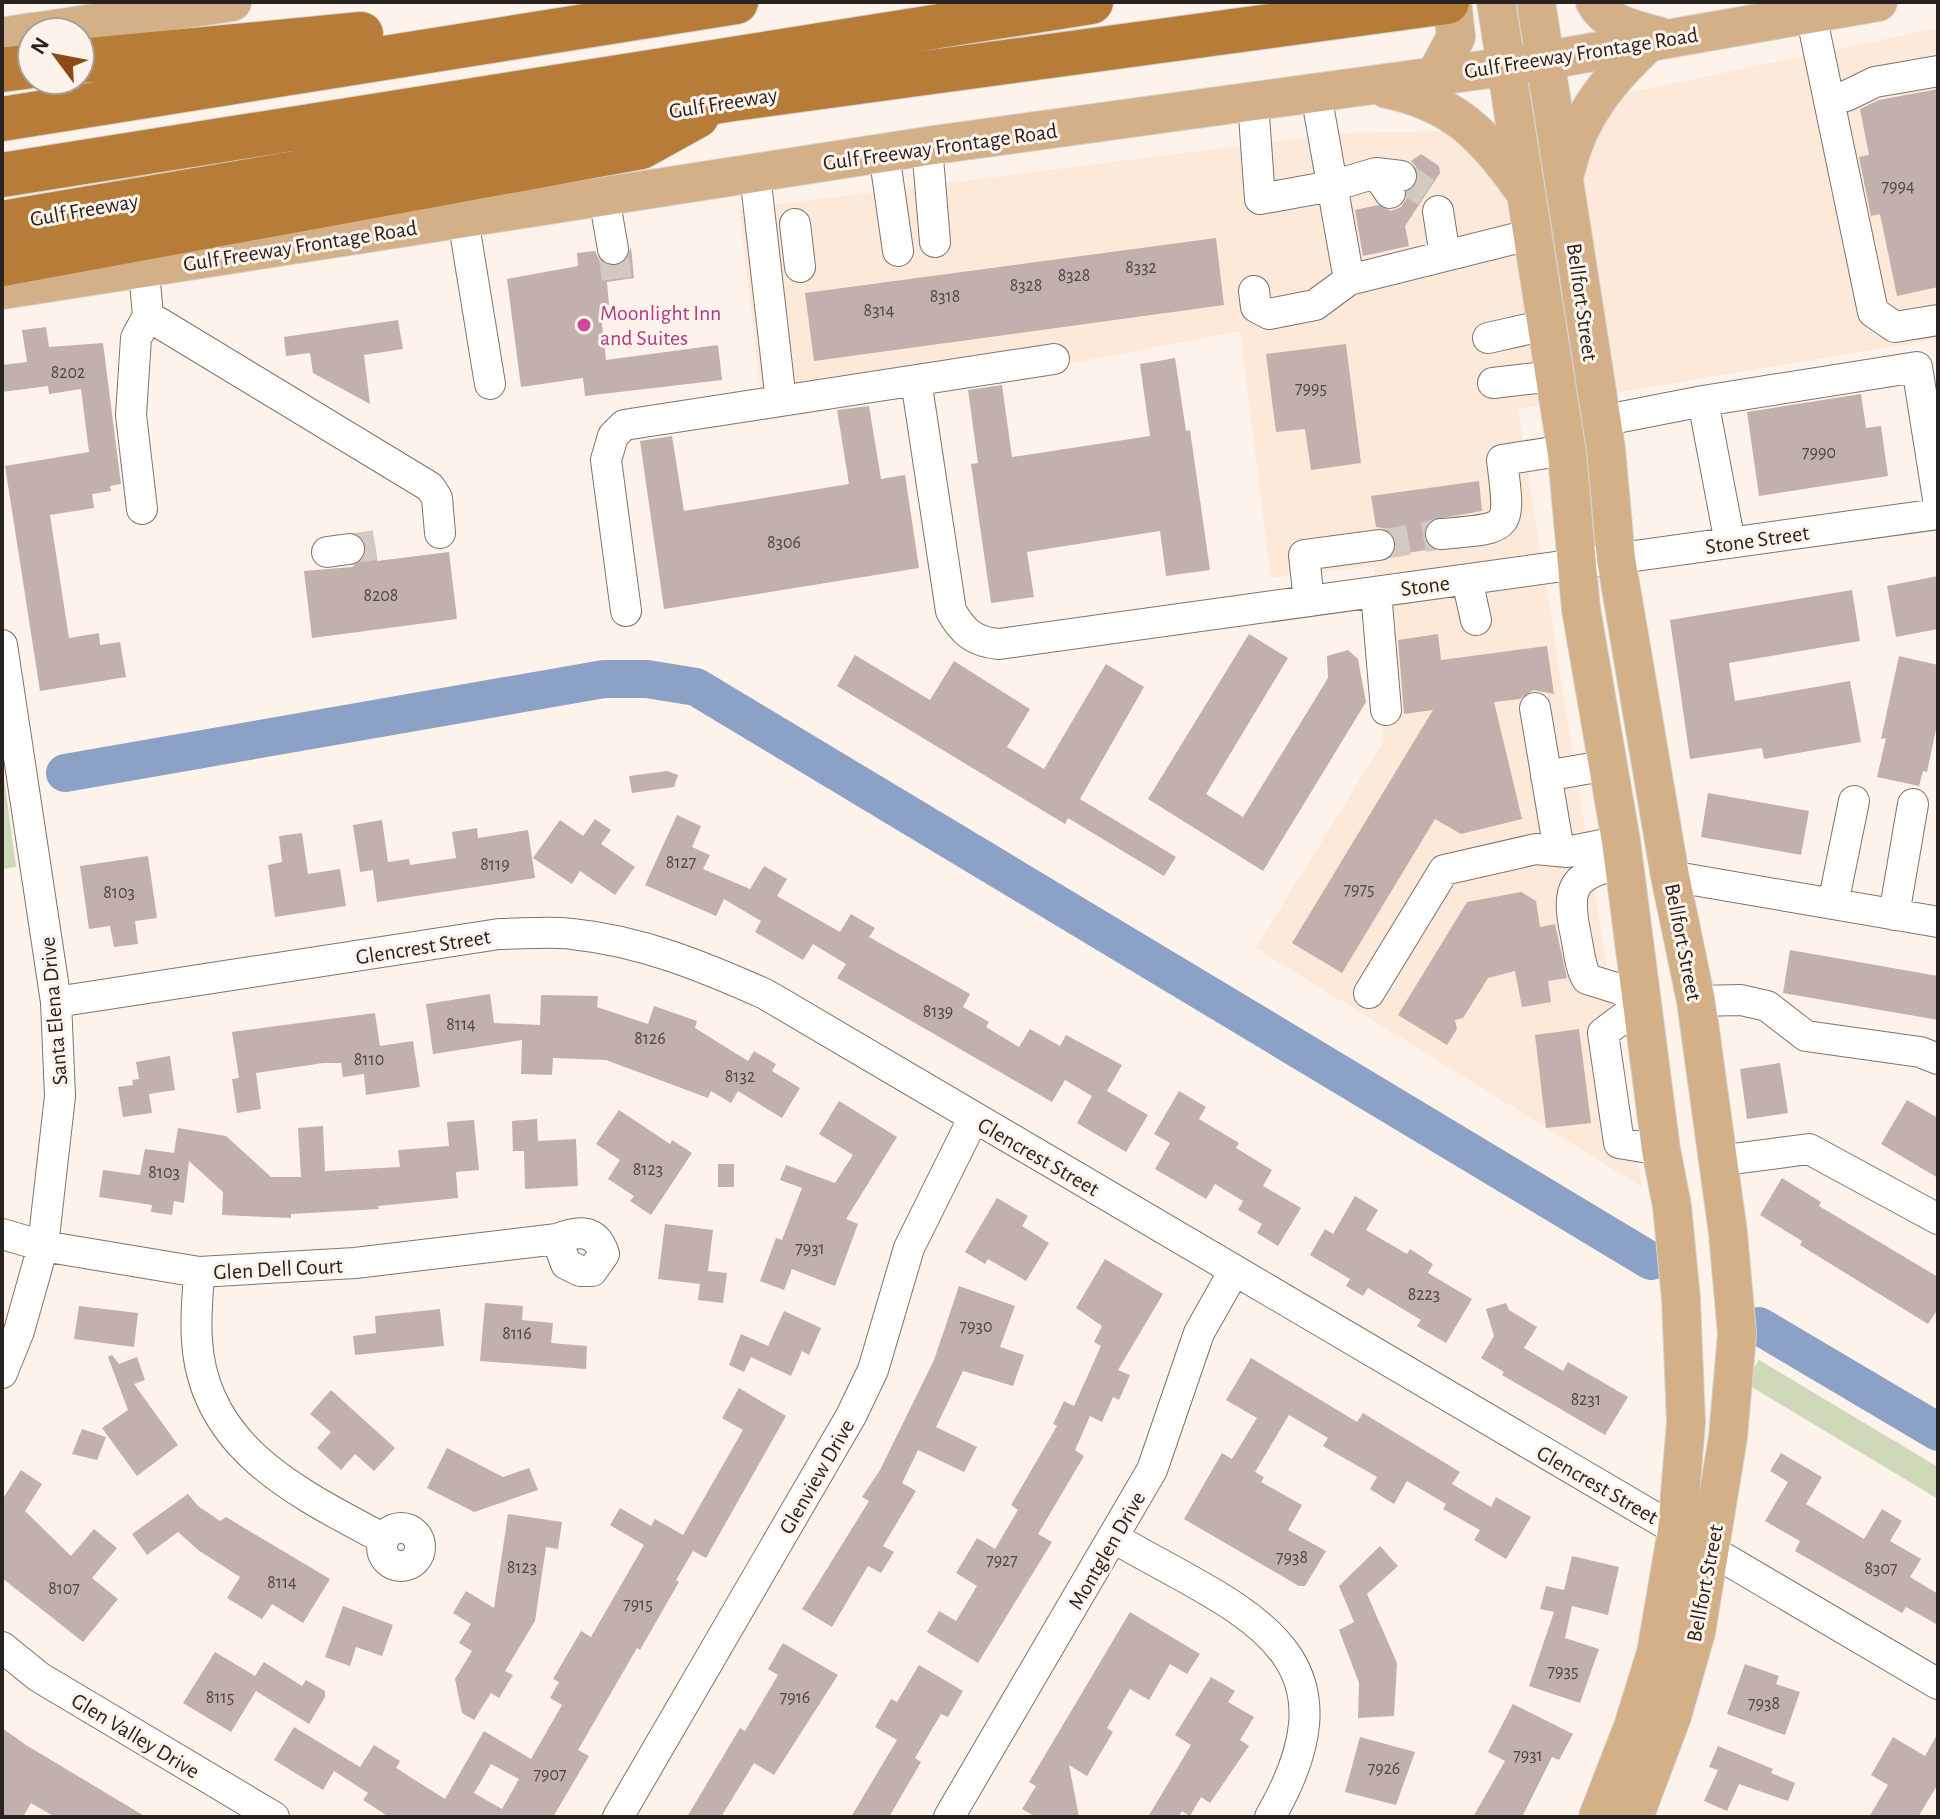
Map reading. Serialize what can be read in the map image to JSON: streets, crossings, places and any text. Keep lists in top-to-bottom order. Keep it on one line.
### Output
{"streets":{"highway":["Gulf Freeway"],"main road":["Gulf Freeway Frontage Road","Bellfort Street"],"street":["Stone Street","Stone","Glencrest Street","Santa Elena Drive","Glen Dell Court","Glenview Drive","Montglen Drive","Glen Valley Drive"]},"crossings":[["Gulf Freeway Frontage Road","Bellfort Street"],["Bellfort Street","Stone Street"],["Bellfort Street","Stone"],["Bellfort Street","Glencrest Street"],["Stone Street","Stone"],["Glencrest Street","Santa Elena Drive"],["Glencrest Street","Glenview Drive"],["Glencrest Street","Montglen Drive"],["Santa Elena Drive","Glen Dell Court"]],"places":["Moonlight Inn and Suites"],"house_numbers":["7994","8332","8328","8328","8318","8314","8202","7995","7990","8306","8208","8127","8119","7975","8103","8139","8114","8126","8110","8132","8123","8103","7931","8223","7930","8116","8231","7938","7927","8123","8307","8114","8107","7915","7935","8115","7916","7938","7931","7926","7907"],"north":"top left"}
